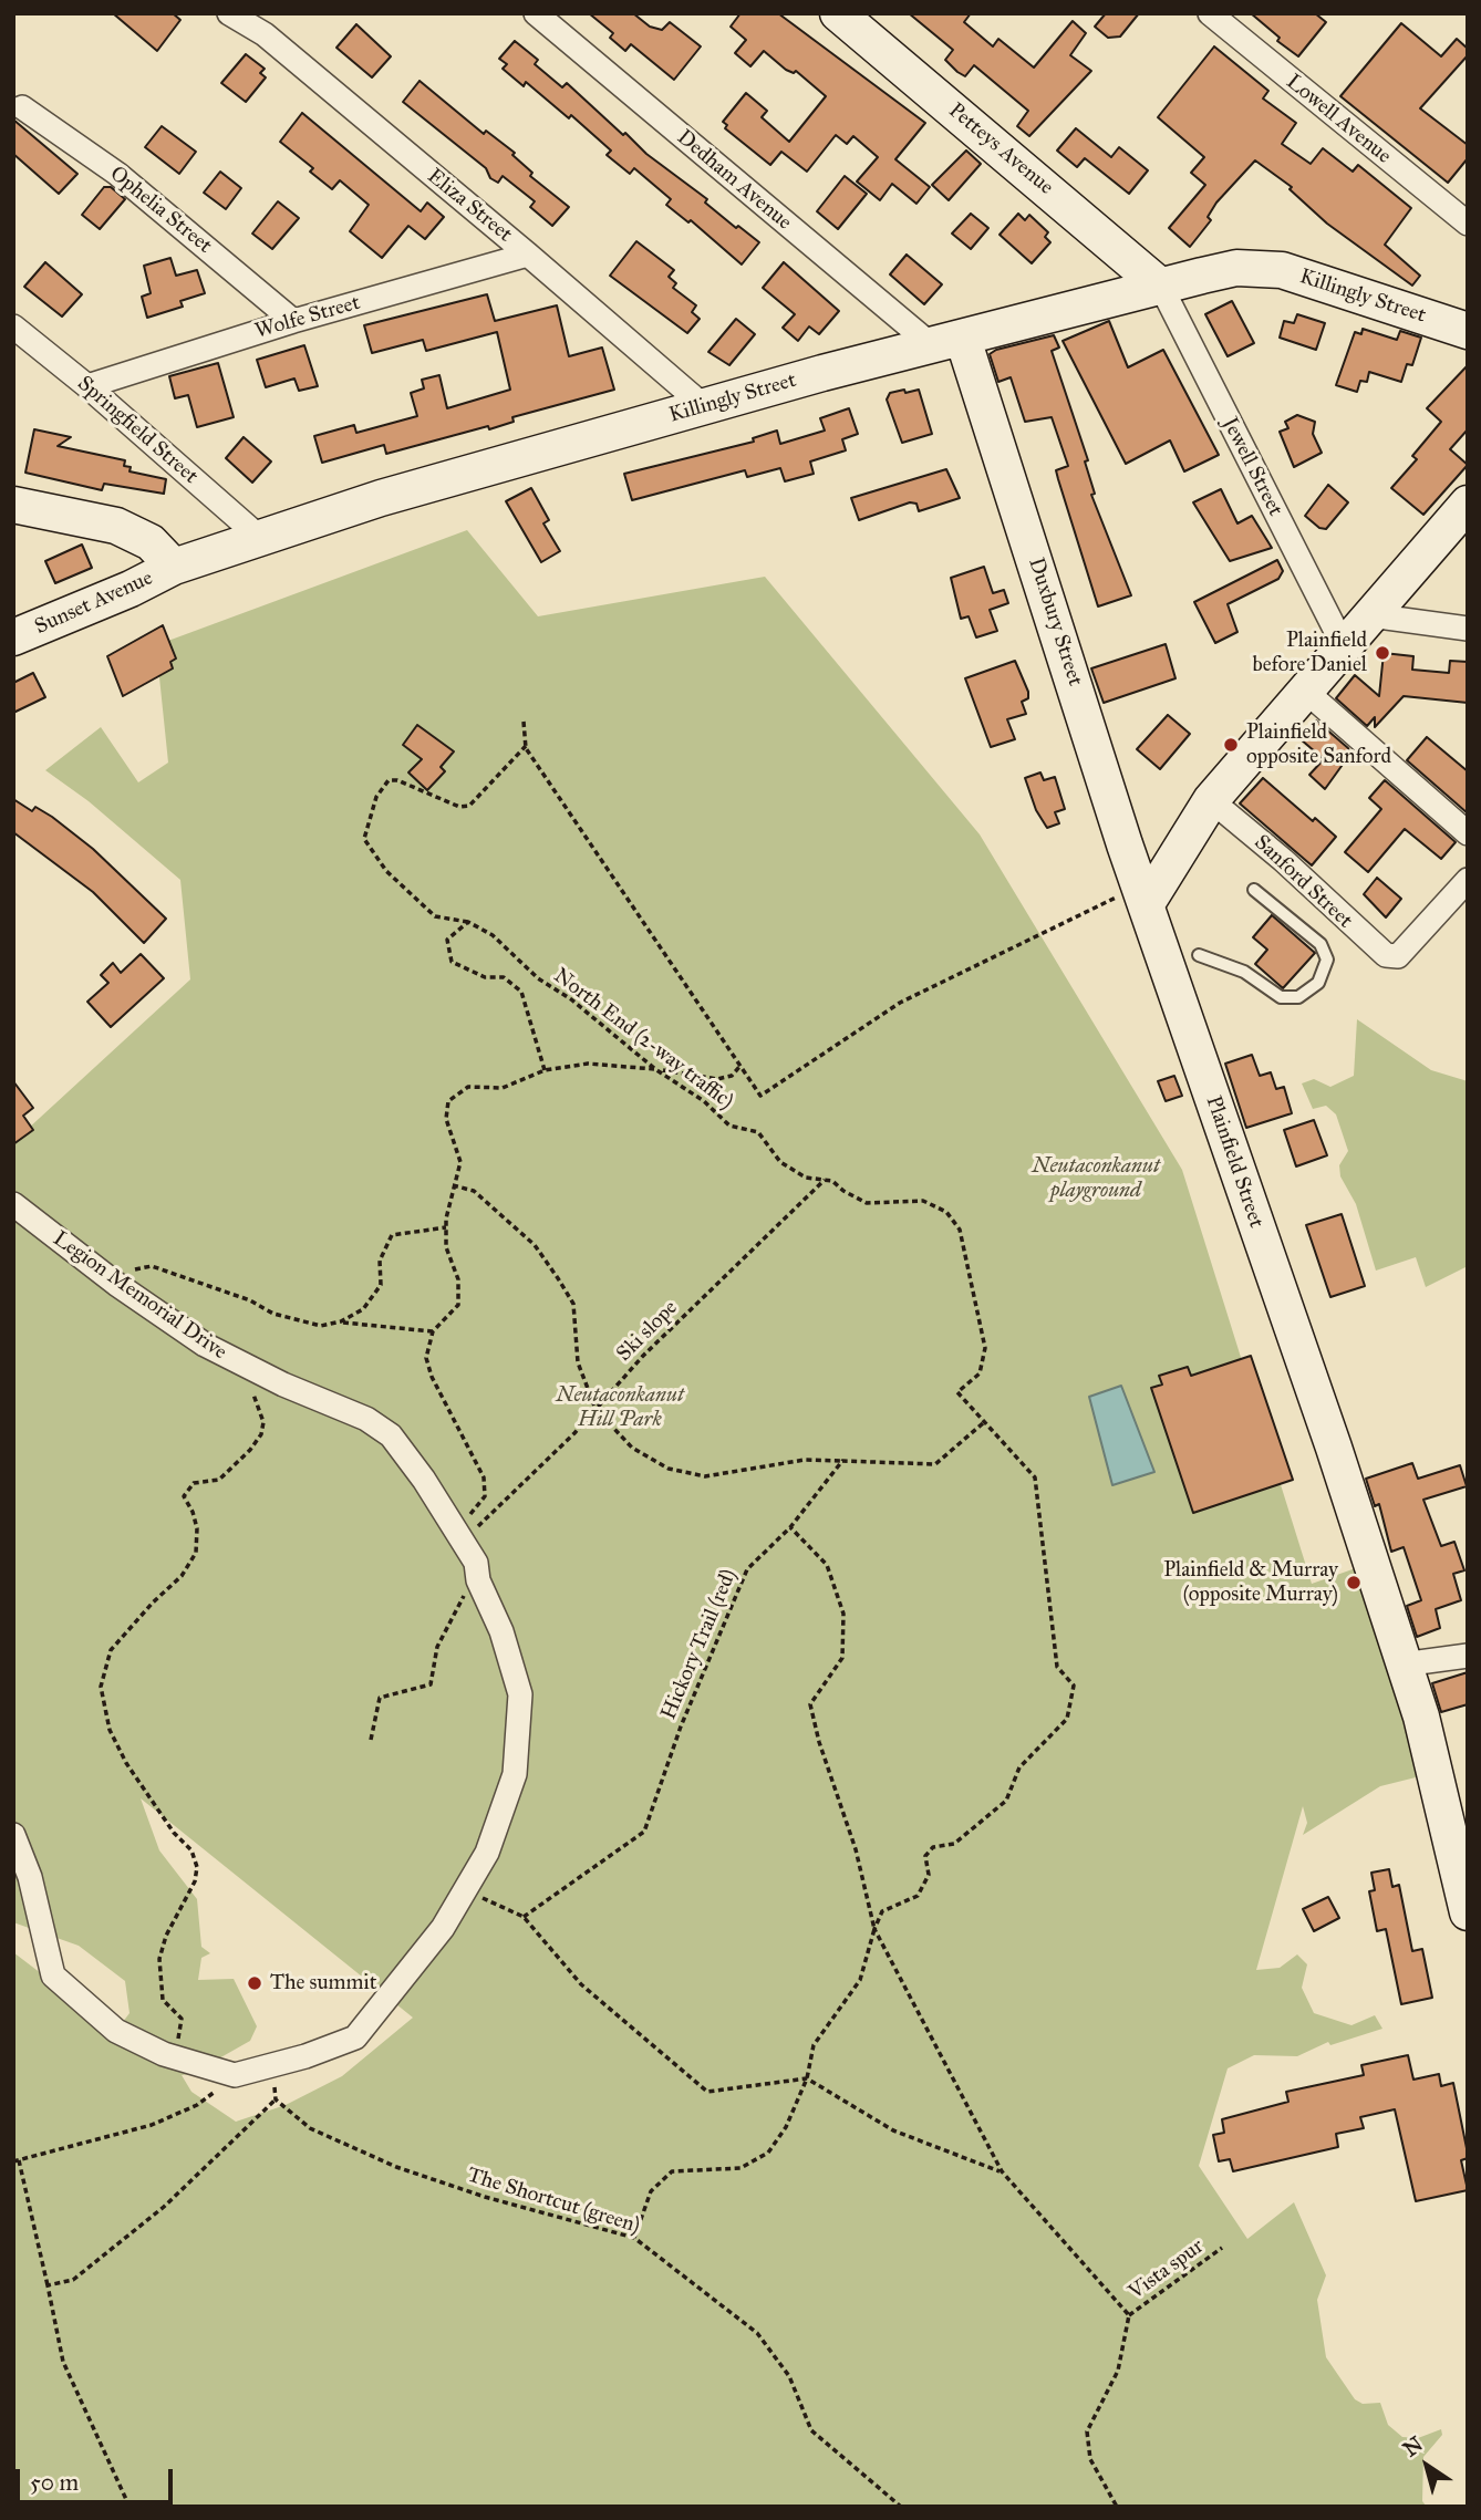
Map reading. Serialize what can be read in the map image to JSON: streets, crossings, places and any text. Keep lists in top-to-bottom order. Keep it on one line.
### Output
{"streets":{"main road":["Petteys Avenue","Killingly Street","Sunset Avenue","Duxbury Street","Plainfield Street"],"street":["Lowell Avenue","Dedham Avenue","Eliza Street","Ophelia Street","Wolfe Street","Springfield Street","Jewell Street","Sanford Street","Legion Memorial Drive"],"path":["North End (2-way traffic)","Ski slope","Hickory Trail (red)","The Shortcut (green)","Vista spur"]},"crossings":[["Petteys Avenue","Killingly Street"],["Petteys Avenue","Jewell Street"],["Dedham Avenue","Killingly Street"],["Dedham Avenue","Duxbury Street"],["Eliza Street","Killingly Street"],["Eliza Street","Wolfe Street"],["Ophelia Street","Wolfe Street"],["Killingly Street","Springfield Street"],["Killingly Street","Jewell Street"],["Killingly Street","Sunset Avenue"],["Killingly Street","Duxbury Street"],["Wolfe Street","Springfield Street"],["Duxbury Street","Plainfield Street"],["North End (2-way traffic)","Ski slope"],["Legion Memorial Drive","Ski slope"]],"parks":["Neutaconkanut playground","Neutaconkanut Hill Park"],"places":["Plainfield before Daniel","Plainfield opposite Sanford","Plainfield & Murray (opposite Murray)","The summit"],"scale_bar":"50 m","north":"top left"}
